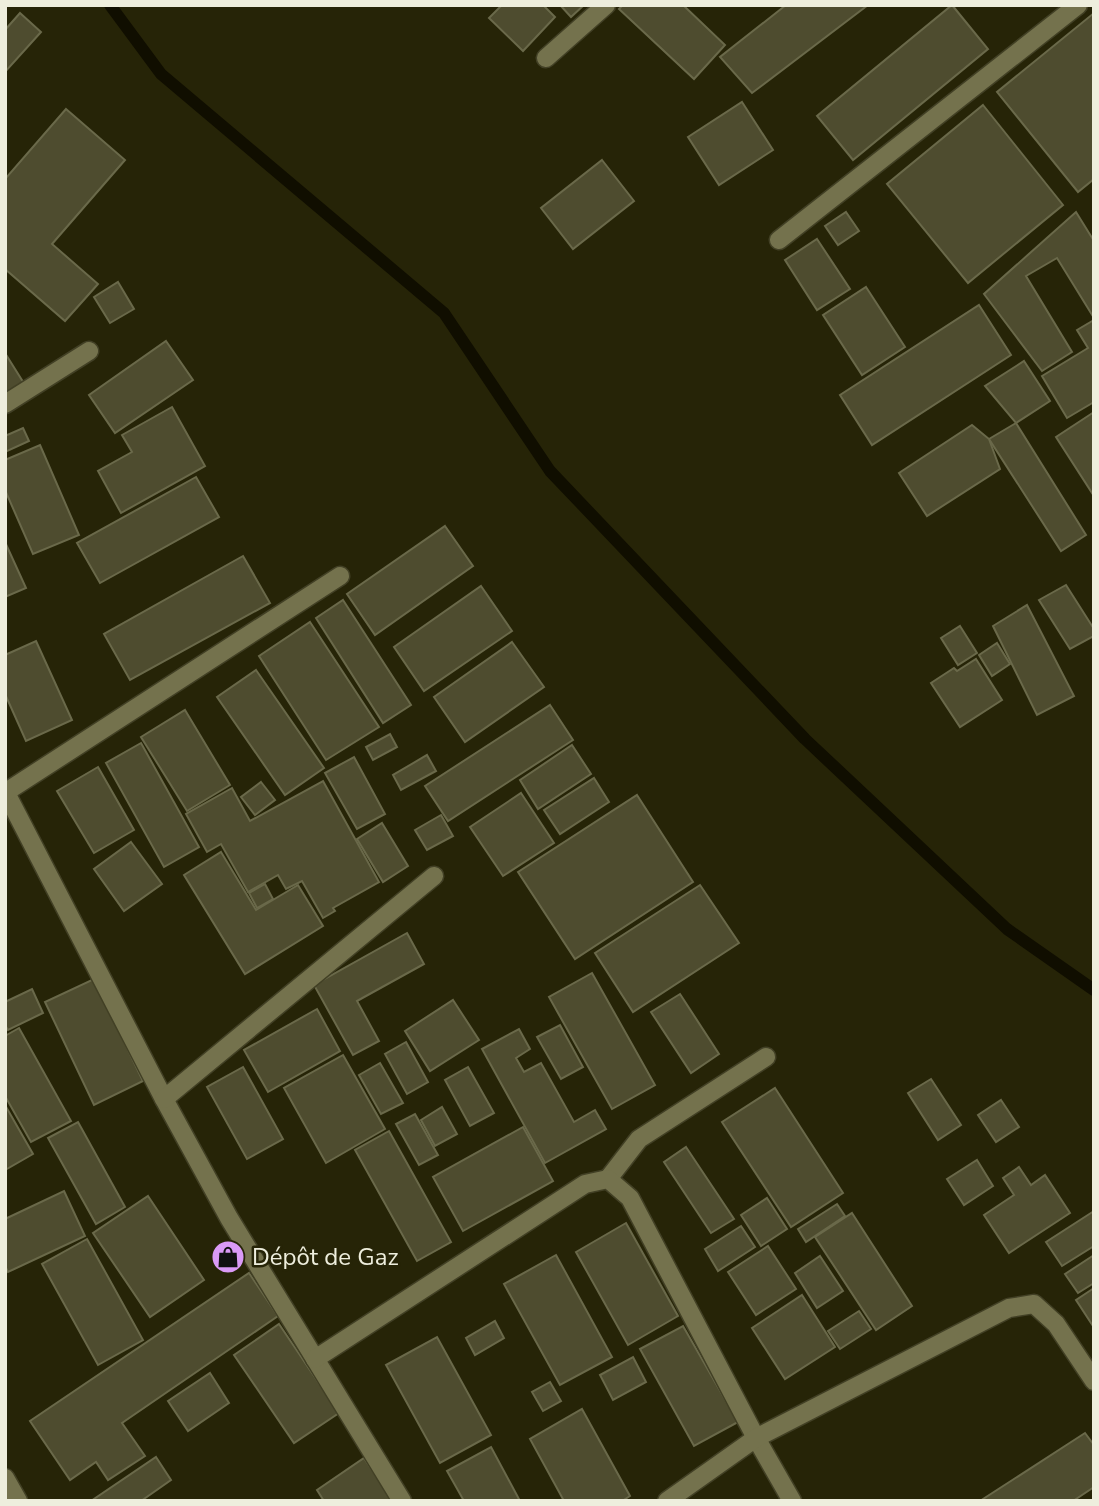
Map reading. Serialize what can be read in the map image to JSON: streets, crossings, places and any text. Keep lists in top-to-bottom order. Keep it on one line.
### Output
{"places":{"shop":["Dépôt de Gaz"]}}
